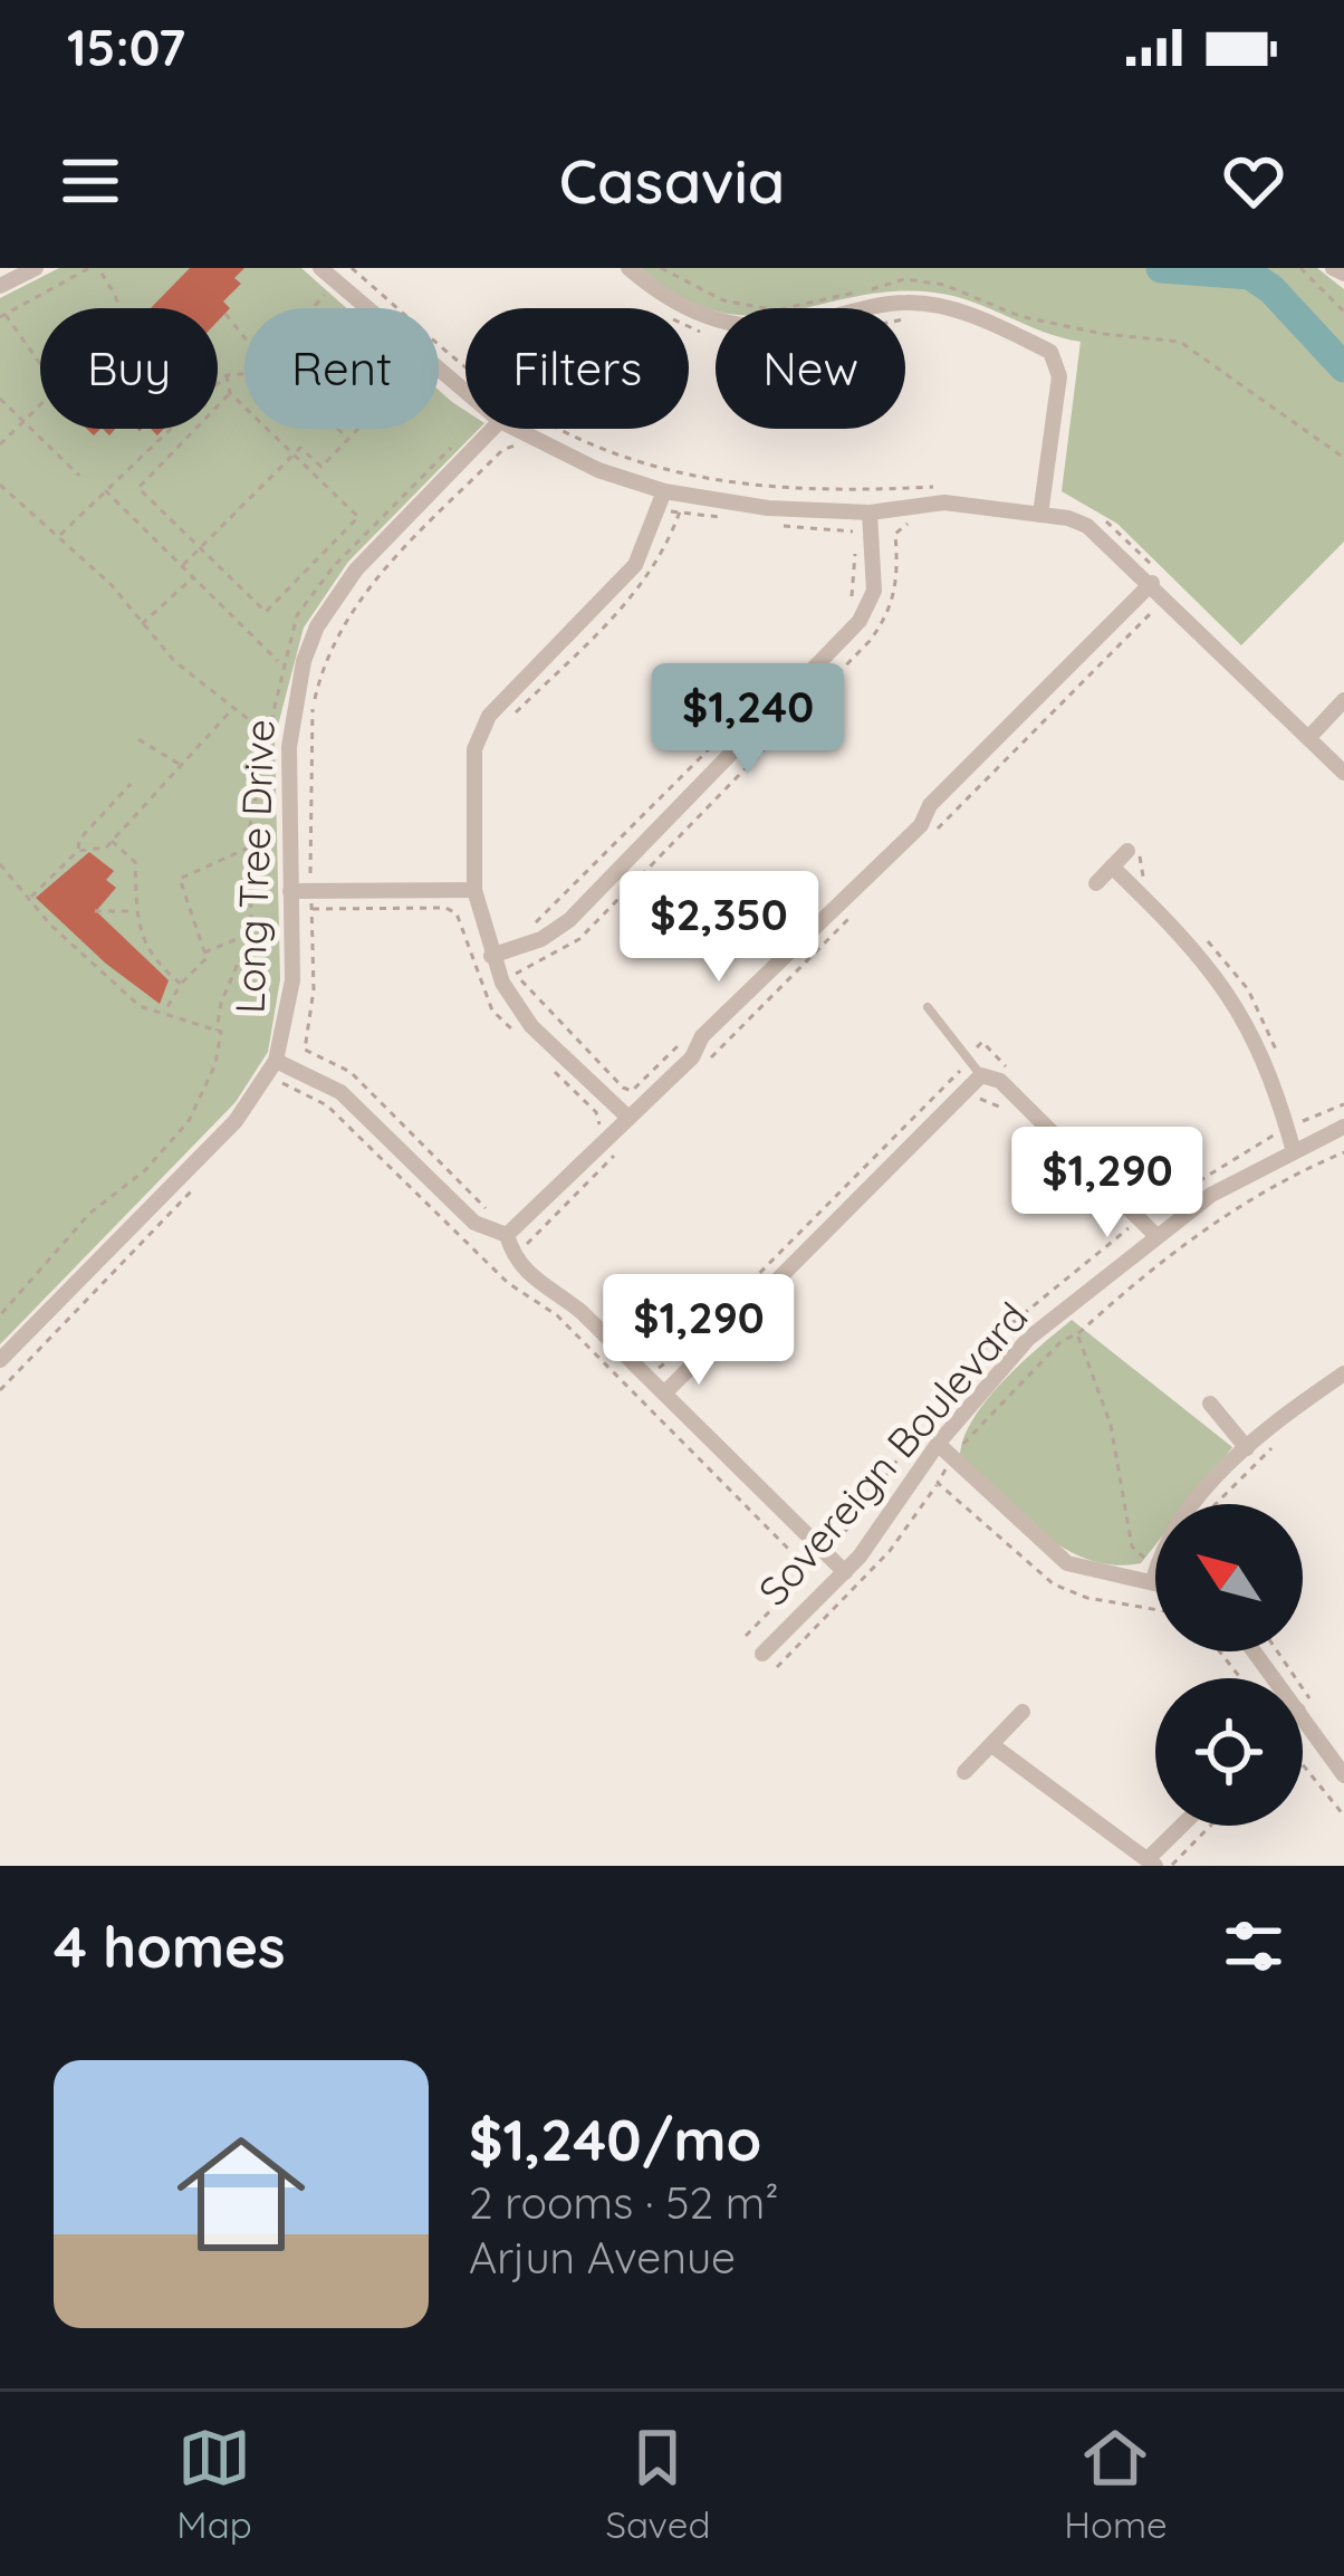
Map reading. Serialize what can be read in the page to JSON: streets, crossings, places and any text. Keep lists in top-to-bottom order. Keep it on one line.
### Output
{"streets":{"street":["Long Tree Drive","Sovereign Boulevard"]},"north":"top left","page":{"status":"15:07","header":"Casavia","chip":["Buy","Rent","Filters","New"],"price":["$1,240","$2,350","$1,290","$1,290"],"heading":"4 homes","list":[{"name":"$1,240/mo","note":"2 rooms · 52 m² · Arjun Avenue"}],"tabs":["Map","Saved","Home"]}}
